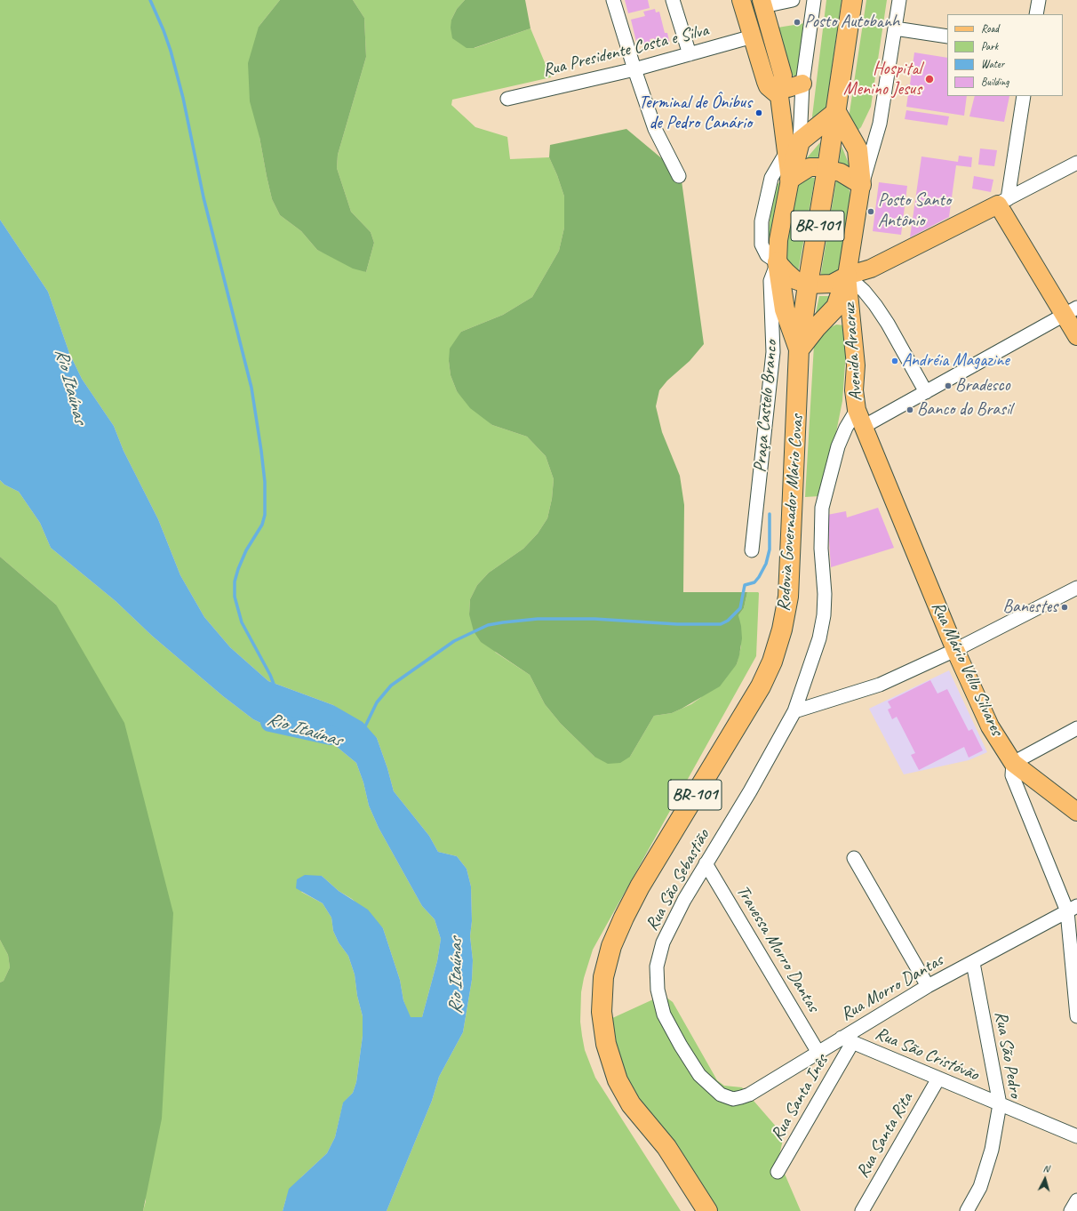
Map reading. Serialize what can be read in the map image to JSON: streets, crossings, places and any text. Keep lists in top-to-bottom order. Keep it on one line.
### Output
{"streets":{"highway":["BR-101","Rodovia Governador Mário Covas"],"main road":["Avenida Aracruz","Praça Castelo Branco","Rua Mário Vello Silvares"],"street":["Rua Presidente Costa e Silva","Rua São Sebastião","Travessa Morro Dantas","Rua Morro Dantas","Rua São Cristóvão","Rua São Pedro","Rua Santa Inês","Rua Santa Rita"]},"crossings":[["Avenida Aracruz","Rua Mário Vello Silvares"],["Avenida Aracruz","Rua São Sebastião"],["Rua Mário Vello Silvares","Rua São Sebastião"],["Rua Mário Vello Silvares","Rua Morro Dantas"],["Rua São Sebastião","Travessa Morro Dantas"],["Rua São Sebastião","Rua Morro Dantas"],["Travessa Morro Dantas","Rua Morro Dantas"],["Rua Morro Dantas","Rua São Cristóvão"],["Rua Morro Dantas","Rua São Pedro"],["Rua Morro Dantas","Rua Santa Inês"],["Rua São Cristóvão","Rua São Pedro"],["Rua São Cristóvão","Rua Santa Inês"],["Rua São Cristóvão","Rua Santa Rita"]],"water":["Rio Itaúnas"],"places":["Posto Autobanh","Hospital Menino Jesus","Terminal de Ônibus de Pedro Canário","Posto Santo Antônio","Andréia Magazine","Bradesco","Banco do Brasil","Banestes"],"legend":["Road","Park","Water","Building"],"north":"top"}
